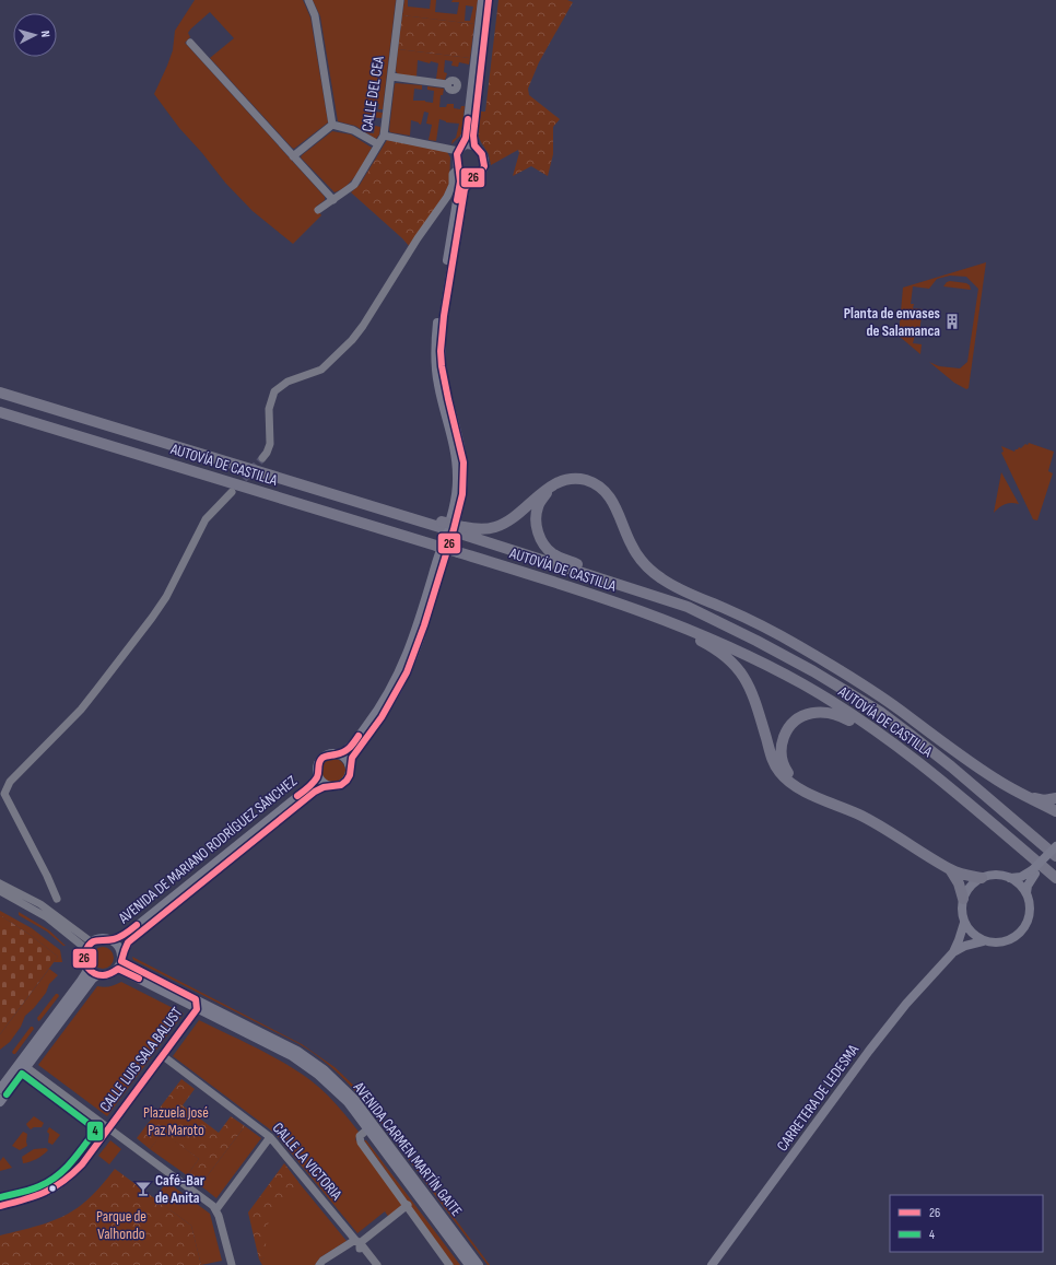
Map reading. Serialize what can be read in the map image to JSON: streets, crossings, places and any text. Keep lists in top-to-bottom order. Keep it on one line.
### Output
{"streets":{"highway":["AUTOVÍA DE CASTILLA"],"main road":["AVENIDA DE MARIANO RODRÍGUEZ SÁNCHEZ","CARRETERA DE LEDESMA","AVENIDA CARMEN MARTÍN GAITE"],"street":["CALLE DEL CEA","CALLE LUIS SALA BALUST","CALLE LA VICTORIA"]},"crossings":[["AVENIDA DE MARIANO RODRÍGUEZ SÁNCHEZ","AVENIDA CARMEN MARTÍN GAITE"],["CALLE LUIS SALA BALUST","AVENIDA CARMEN MARTÍN GAITE"],["CALLE LUIS SALA BALUST","CALLE LA VICTORIA"]],"parks":["Plazuela José Paz Maroto","Parque de Valhondo"],"places":{"building":["Planta de envases de Salamanca"],"bar":["Café-Bar de Anita"]},"lines":["transit line 26","transit line 4"],"legend":["26","4"],"north":"right"}
